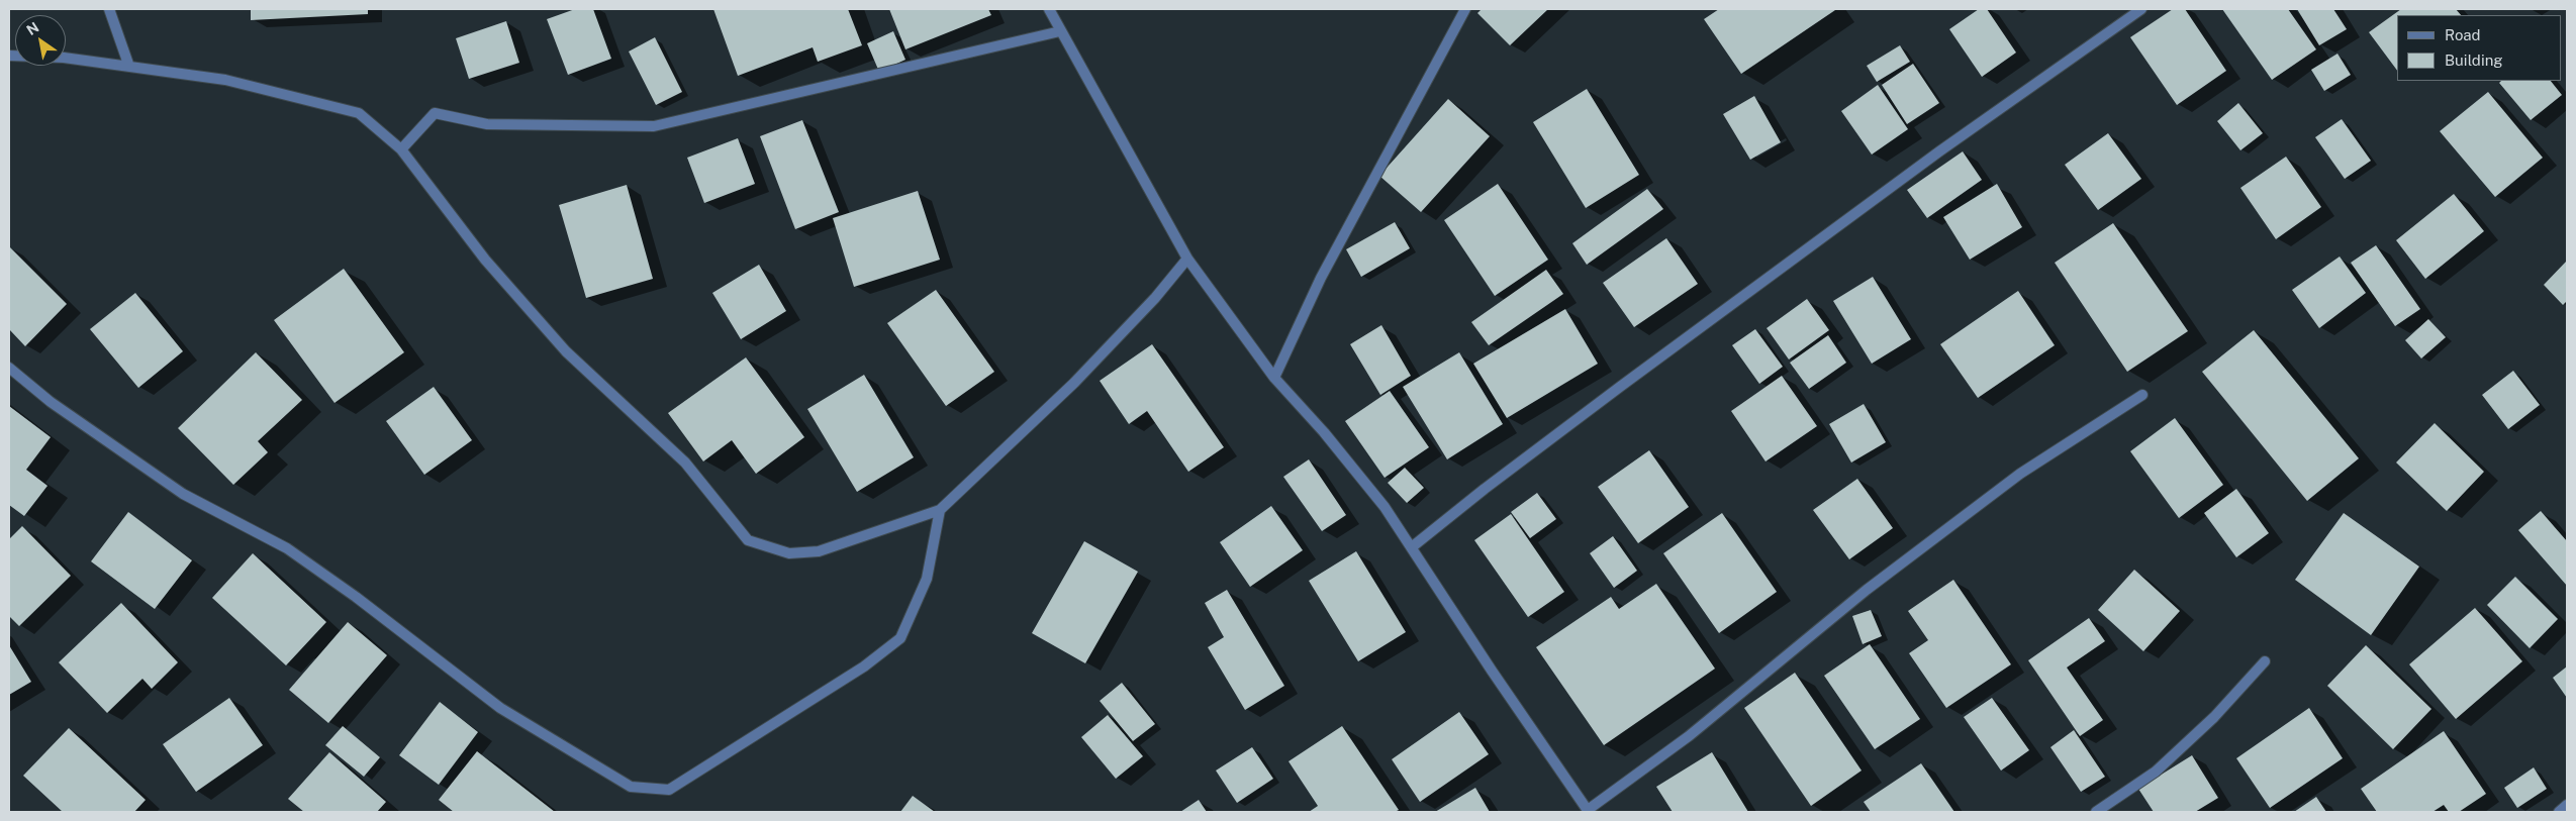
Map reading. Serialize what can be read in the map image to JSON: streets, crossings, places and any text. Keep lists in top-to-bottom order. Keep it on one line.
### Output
{"legend":["Road","Building"],"north":"top left"}
